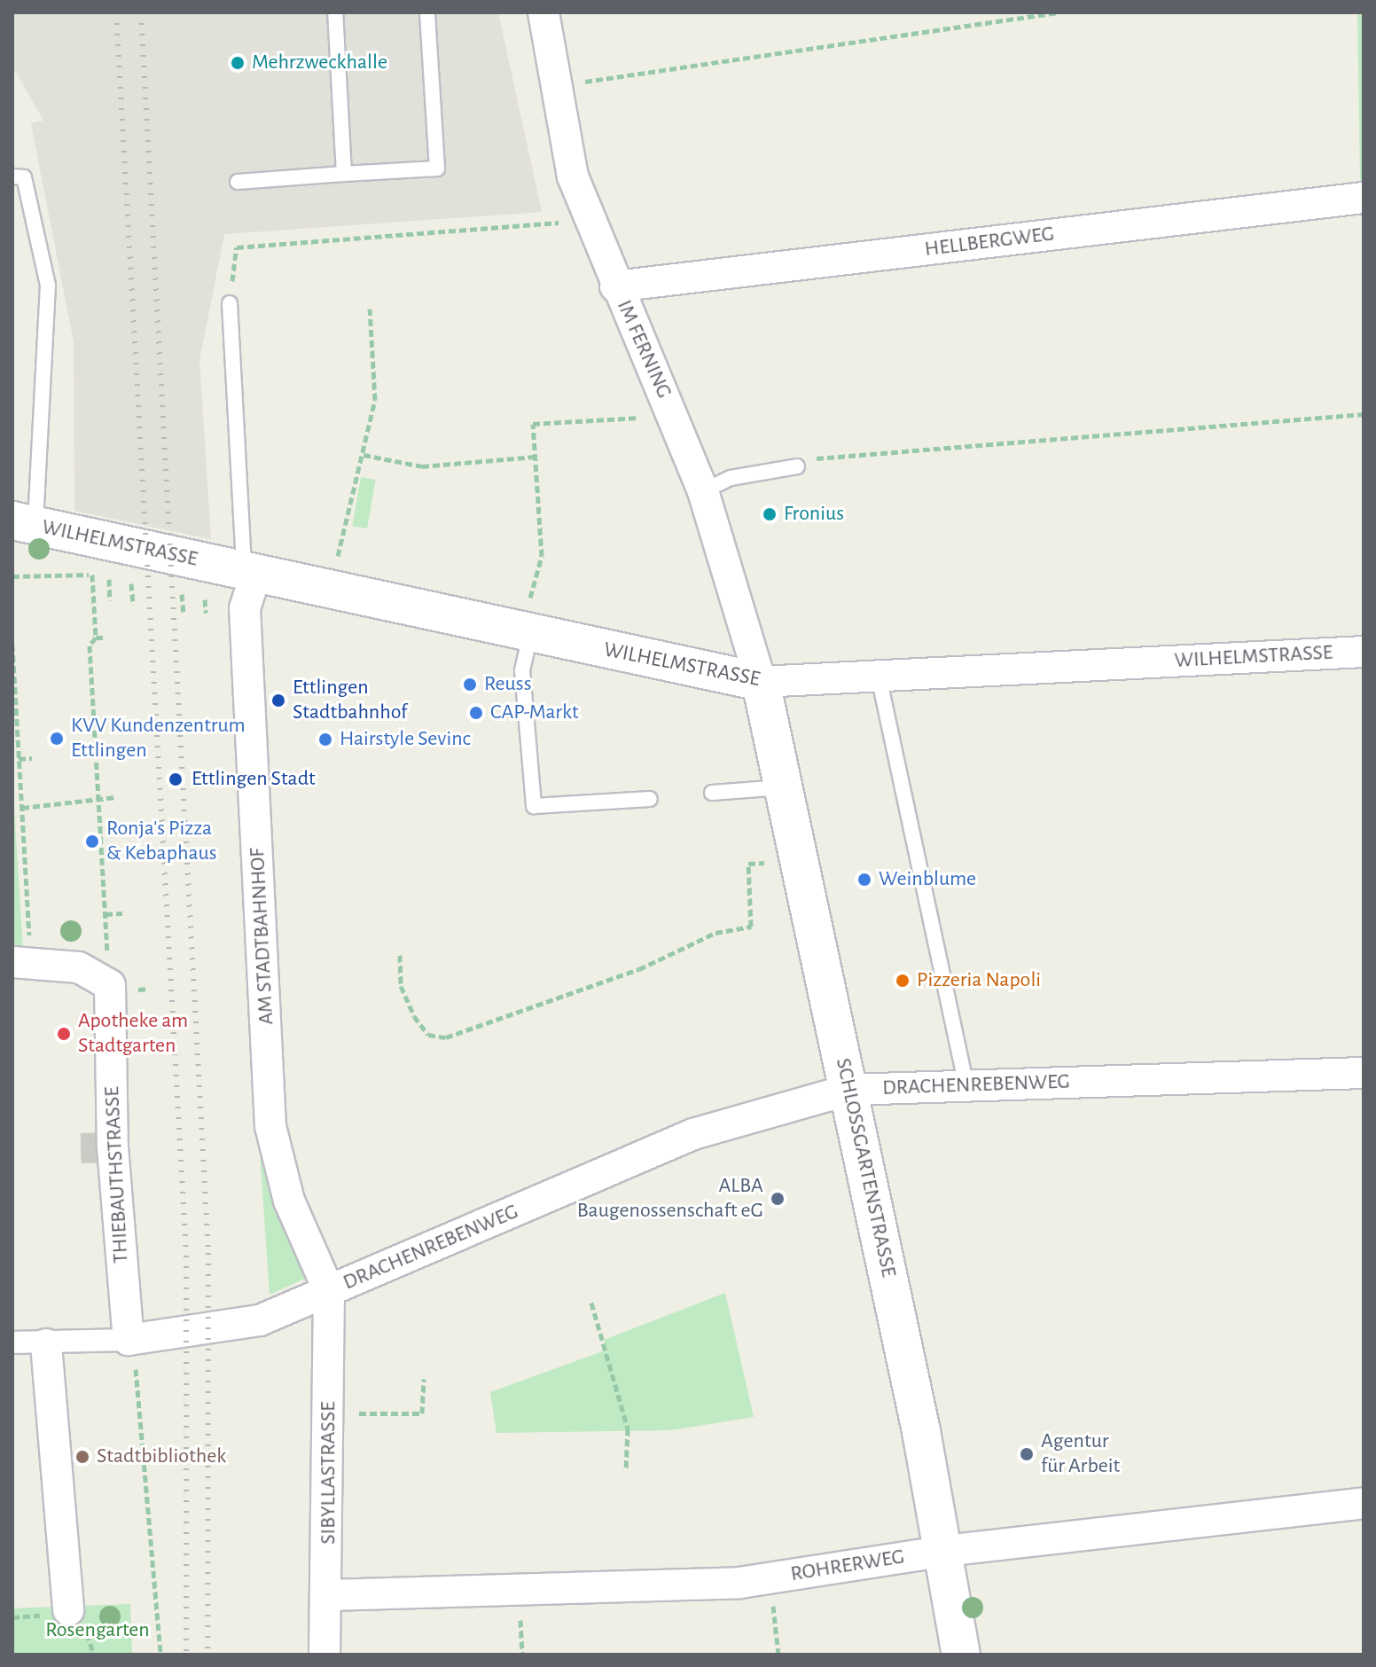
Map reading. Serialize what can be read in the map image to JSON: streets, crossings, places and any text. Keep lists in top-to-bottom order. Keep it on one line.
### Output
{"streets":{"street":["HELLBERGWEG","IM FERNING","WILHELMSTRASSE","AM STADTBAHNHOF","DRACHENREBENWEG","SCHLOSSGARTENSTRASSE","THIEBAUTHSTRASSE","SIBYLLASTRASSE","ROHRERWEG"]},"crossings":[["HELLBERGWEG","IM FERNING"],["IM FERNING","WILHELMSTRASSE"],["IM FERNING","SCHLOSSGARTENSTRASSE"],["WILHELMSTRASSE","AM STADTBAHNHOF"],["WILHELMSTRASSE","SCHLOSSGARTENSTRASSE"],["AM STADTBAHNHOF","DRACHENREBENWEG"],["AM STADTBAHNHOF","SIBYLLASTRASSE"],["DRACHENREBENWEG","SCHLOSSGARTENSTRASSE"],["DRACHENREBENWEG","THIEBAUTHSTRASSE"],["DRACHENREBENWEG","SIBYLLASTRASSE"],["SCHLOSSGARTENSTRASSE","ROHRERWEG"],["SIBYLLASTRASSE","ROHRERWEG"]],"parks":["Rosengarten"],"places":["Mehrzweckhalle","Fronius","Reuss","Ettlingen Stadtbahnhof","CAP-Markt","KVV Kundenzentrum Ettlingen","Hairstyle Sevinc","Ettlingen Stadt","Ronja's Pizza & Kebaphaus","Weinblume","Pizzeria Napoli","Apotheke am Stadtgarten","ALBA Baugenossenschaft eG","Agentur für Arbeit","Stadtbibliothek"]}
